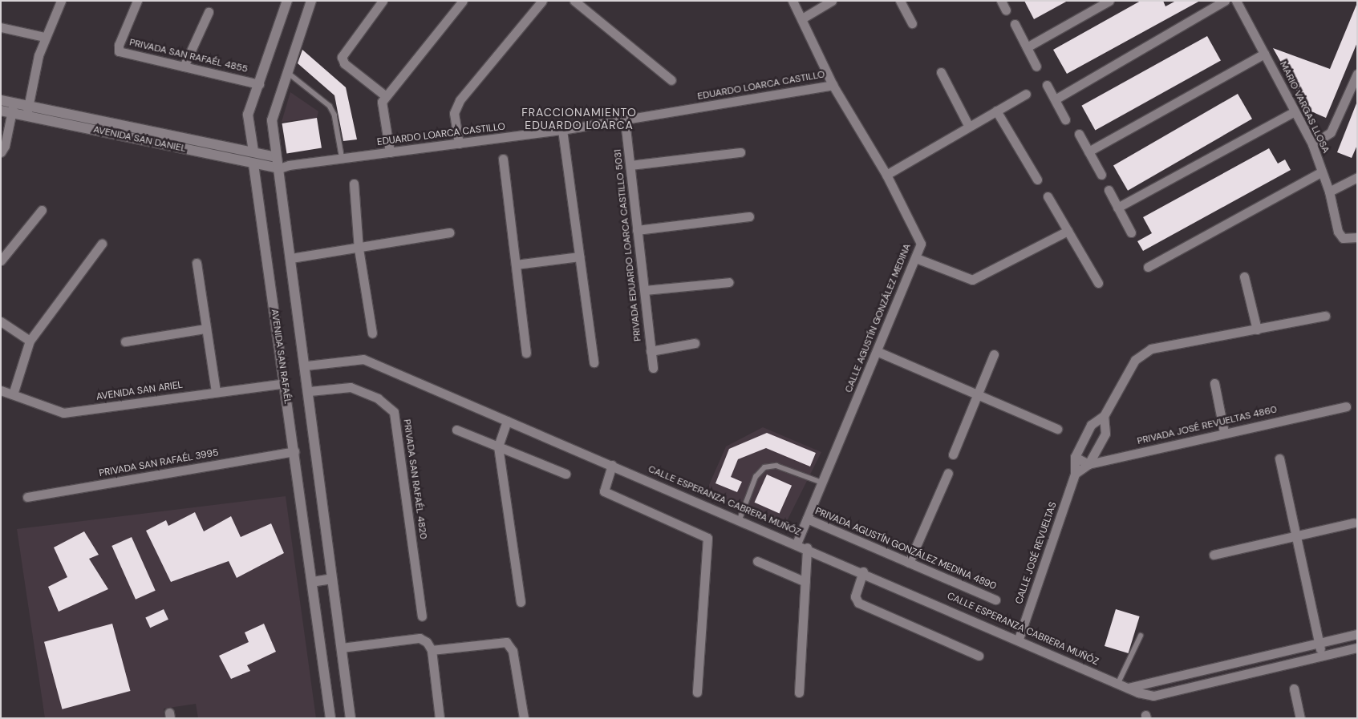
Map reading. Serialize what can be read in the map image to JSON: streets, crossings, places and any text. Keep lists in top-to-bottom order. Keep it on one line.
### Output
{"streets":{"main road":["AVENIDA SAN DANIEL","AVENIDA SAN RAFAÉL"],"street":["PRIVADA SAN RAFAÉL 4855","EDUARDO LOARCA CASTILLO","MARIO VARGAS LLOSA","PRIVADA EDUARDO LOARCA CASTILLO 5031","CALLE AGUSTÍN GONZÁLEZ MEDINA","AVENIDA SAN ARIEL","PRIVADA JOSÉ REVUELTAS 4860","PRIVADA SAN RAFAÉL 3995","PRIVADA SAN RAFAÉL 4820","CALLE ESPERANZA CABRERA MUÑÓZ","PRIVADA AGUSTÍN GONZÁLEZ MEDINA 4890","CALLE JOSÉ REVUELTAS"]},"crossings":[["PRIVADA SAN RAFAÉL 4855","AVENIDA SAN RAFAÉL"],["EDUARDO LOARCA CASTILLO","AVENIDA SAN DANIEL"],["EDUARDO LOARCA CASTILLO","PRIVADA EDUARDO LOARCA CASTILLO 5031"],["EDUARDO LOARCA CASTILLO","CALLE AGUSTÍN GONZÁLEZ MEDINA"],["AVENIDA SAN DANIEL","AVENIDA SAN RAFAÉL"],["CALLE AGUSTÍN GONZÁLEZ MEDINA","CALLE ESPERANZA CABRERA MUÑÓZ"],["CALLE AGUSTÍN GONZÁLEZ MEDINA","PRIVADA AGUSTÍN GONZÁLEZ MEDINA 4890"],["AVENIDA SAN RAFAÉL","AVENIDA SAN ARIEL"],["AVENIDA SAN RAFAÉL","PRIVADA SAN RAFAÉL 3995"],["CALLE ESPERANZA CABRERA MUÑÓZ","CALLE JOSÉ REVUELTAS"]],"districts":["FRACCIONAMIENTO EDUARDO LOARCA"]}
